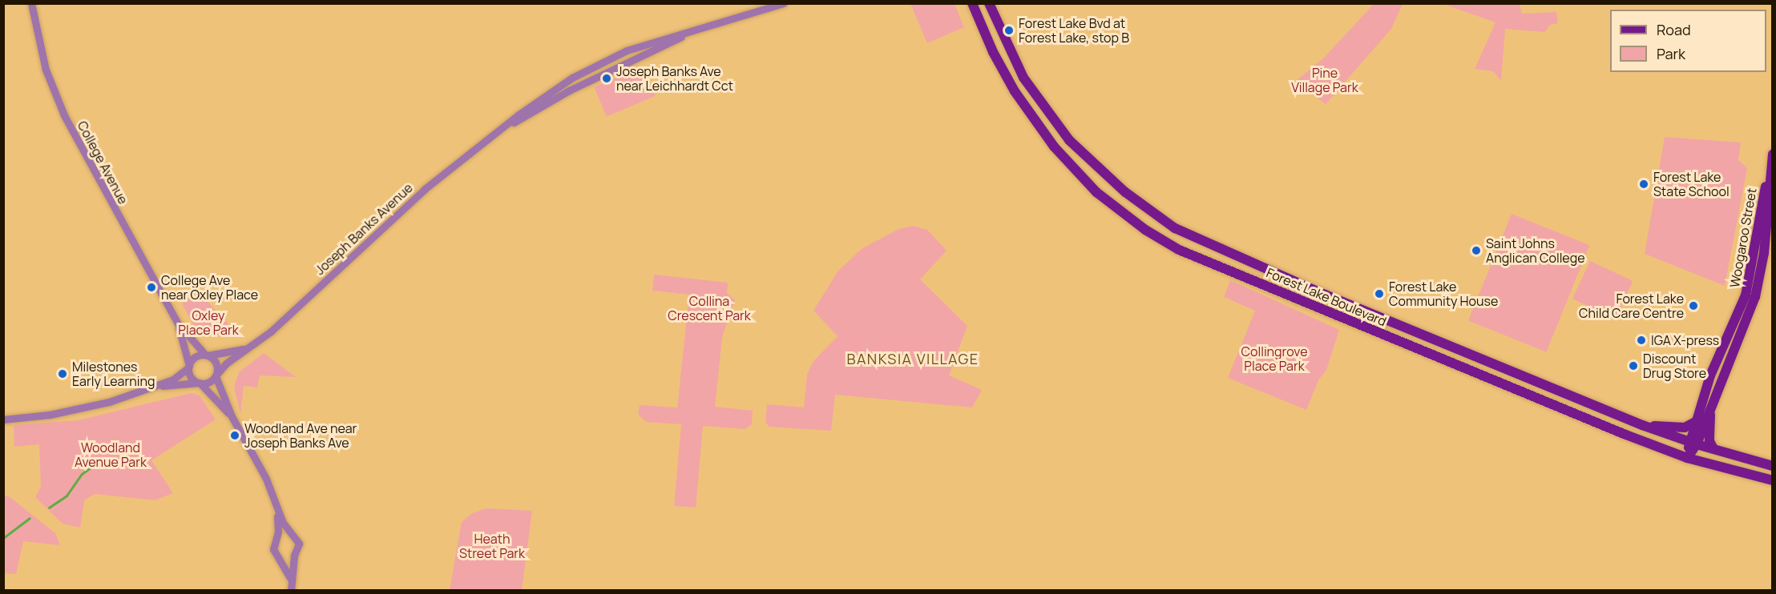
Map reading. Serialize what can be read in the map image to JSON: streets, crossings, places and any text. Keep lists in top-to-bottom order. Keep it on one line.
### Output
{"streets":{"main road":["Woogaroo Street","Forest Lake Boulevard"],"street":["College Avenue","Joseph Banks Avenue"]},"crossings":[["College Avenue","Joseph Banks Avenue"],["Woogaroo Street","Forest Lake Boulevard"]],"districts":["BANKSIA VILLAGE"],"parks":["Pine Village Park","Collina Crescent Park","Oxley Place Park","Collingrove Place Park","Woodland Avenue Park","Heath Street Park"],"places":["Forest Lake Bvd at Forest Lake, stop B","Joseph Banks Ave near Leichhardt Cct","Forest Lake State School","Saint Johns Anglican College","College Ave near Oxley Place","Forest Lake Community House","Forest Lake Child Care Centre","IGA X-press","Discount Drug Store","Milestones Early Learning","Woodland Ave near Joseph Banks Ave"],"legend":["Road","Park"]}
